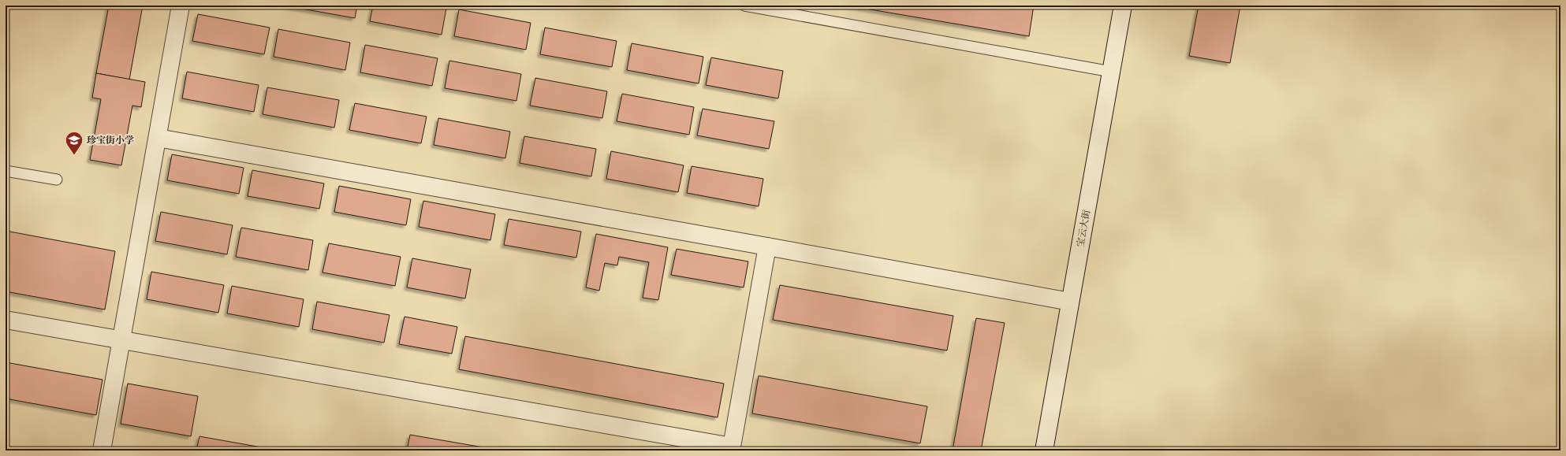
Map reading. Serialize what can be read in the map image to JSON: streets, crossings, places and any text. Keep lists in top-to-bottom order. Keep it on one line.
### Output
{"streets":{"street":["宝云大街"]},"places":{"school or university":["珍宝街小学"]}}
